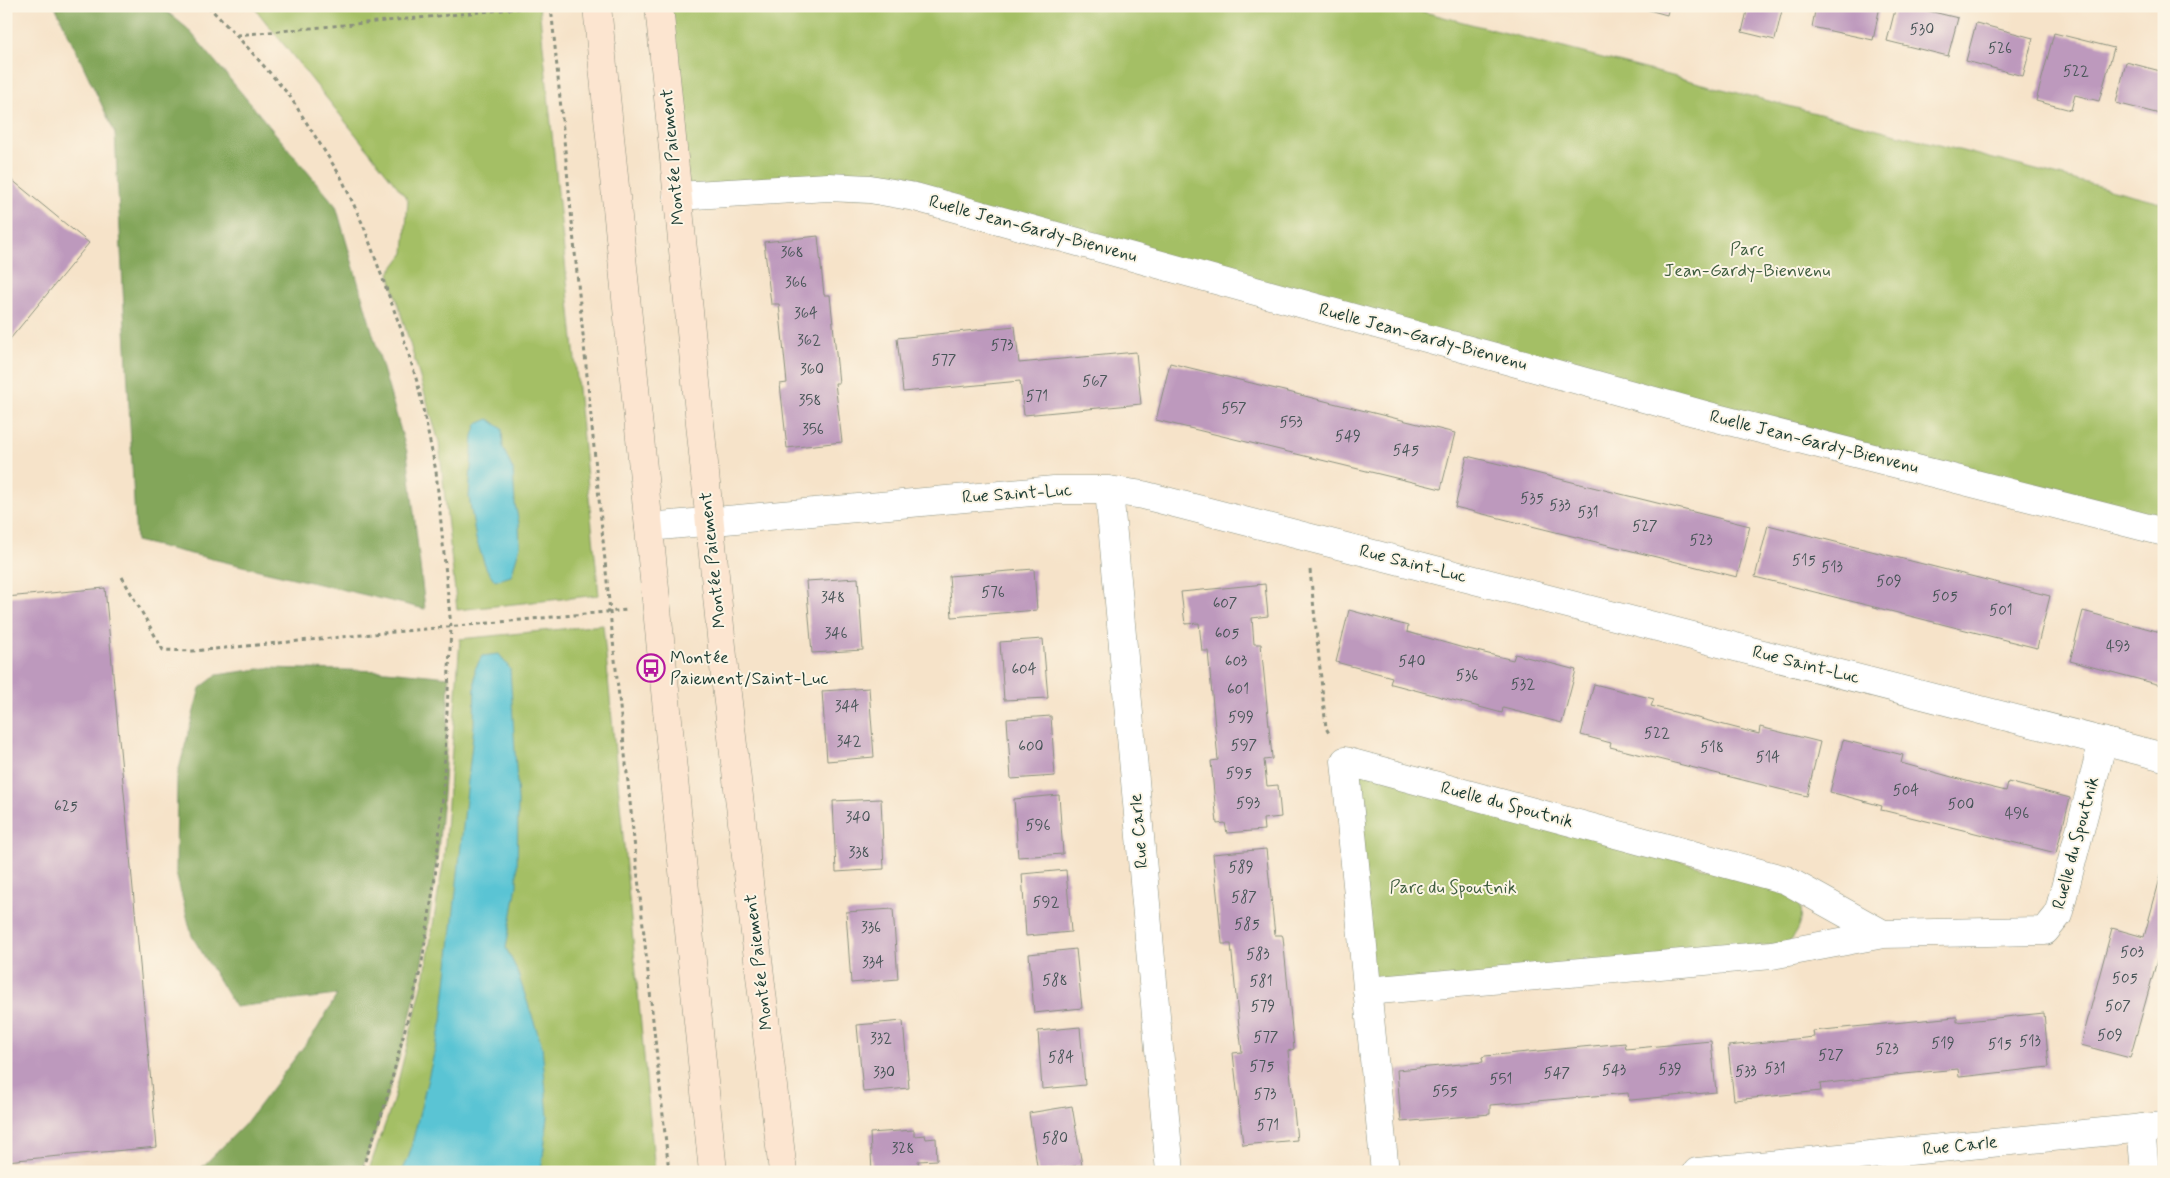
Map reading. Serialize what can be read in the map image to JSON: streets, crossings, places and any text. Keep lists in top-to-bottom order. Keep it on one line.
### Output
{"streets":{"main road":["Montée Paiement"],"street":["Ruelle Jean-Gardy-Bienvenu","Rue Saint-Luc","Ruelle du Spoutnik","Rue Carle"]},"crossings":[["Montée Paiement","Ruelle Jean-Gardy-Bienvenu"],["Montée Paiement","Rue Saint-Luc"],["Rue Saint-Luc","Ruelle du Spoutnik"],["Rue Saint-Luc","Rue Carle"]],"parks":["Parc Jean-Gardy-Bienvenu","Parc du Spoutnik"],"places":{"bus stop":["Montée Paiement/Saint-Luc"]},"house_numbers":["530","526","522","368","366","364","362","573","577","360","567","571","358","557","553","356","549","545","535","533","531","527","523","515","513","509","576","505","348","607","501","346","605","493","603","540","604","536","532","601","344","599","522","342","597","600","518","514","595","504","593","500","625","496","340","596","338","589","587","592","585","336","503","583","334","505","588","581","579","507","509","577","332","513","519","515","523","527","584","575","531","539","543","533","330","547","551","555","573","571","580","328"]}
